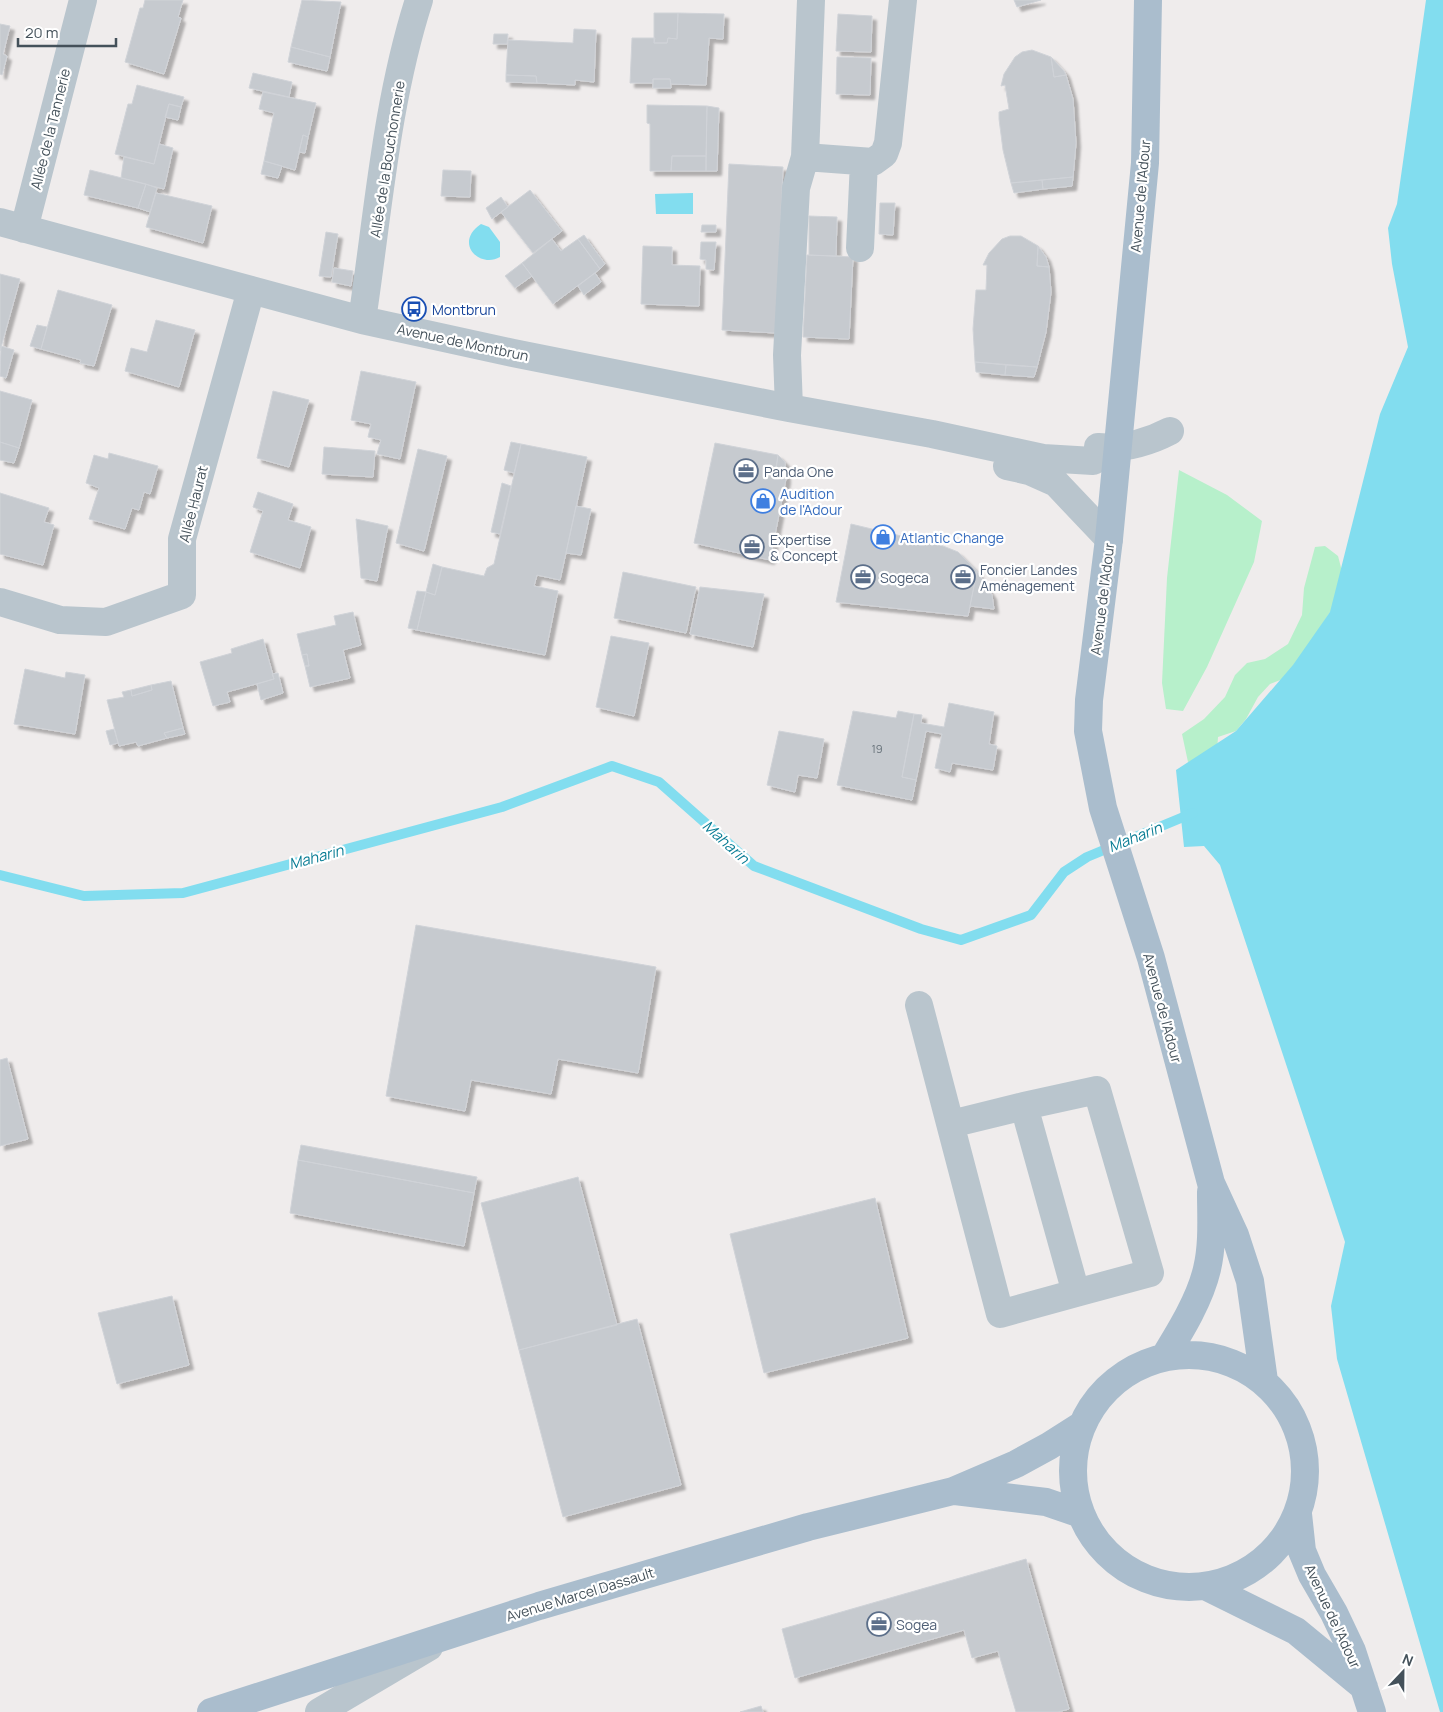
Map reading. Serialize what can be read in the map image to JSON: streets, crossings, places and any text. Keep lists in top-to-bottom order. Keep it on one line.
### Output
{"streets":{"main road":["Avenue de l'Adour","Avenue Marcel Dassault"],"street":["Allée de la Tannerie","Allée de la Bouchonnerie","Avenue de Montbrun","Allée Haurat"]},"crossings":[["Allée de la Tannerie","Avenue de Montbrun"],["Allée de la Bouchonnerie","Avenue de Montbrun"],["Avenue de l'Adour","Avenue de Montbrun"],["Avenue de Montbrun","Allée Haurat"]],"water":["Maharin"],"places":{"bus stop":["Montbrun"],"office":["Panda One","Expertise & Concept","Sogeca","Foncier Landes Aménagement","Sogea"],"shop":["Audition de l'Adour","Atlantic Change"]},"house_numbers":["19"],"scale_bar":"20 m","north":"top"}
